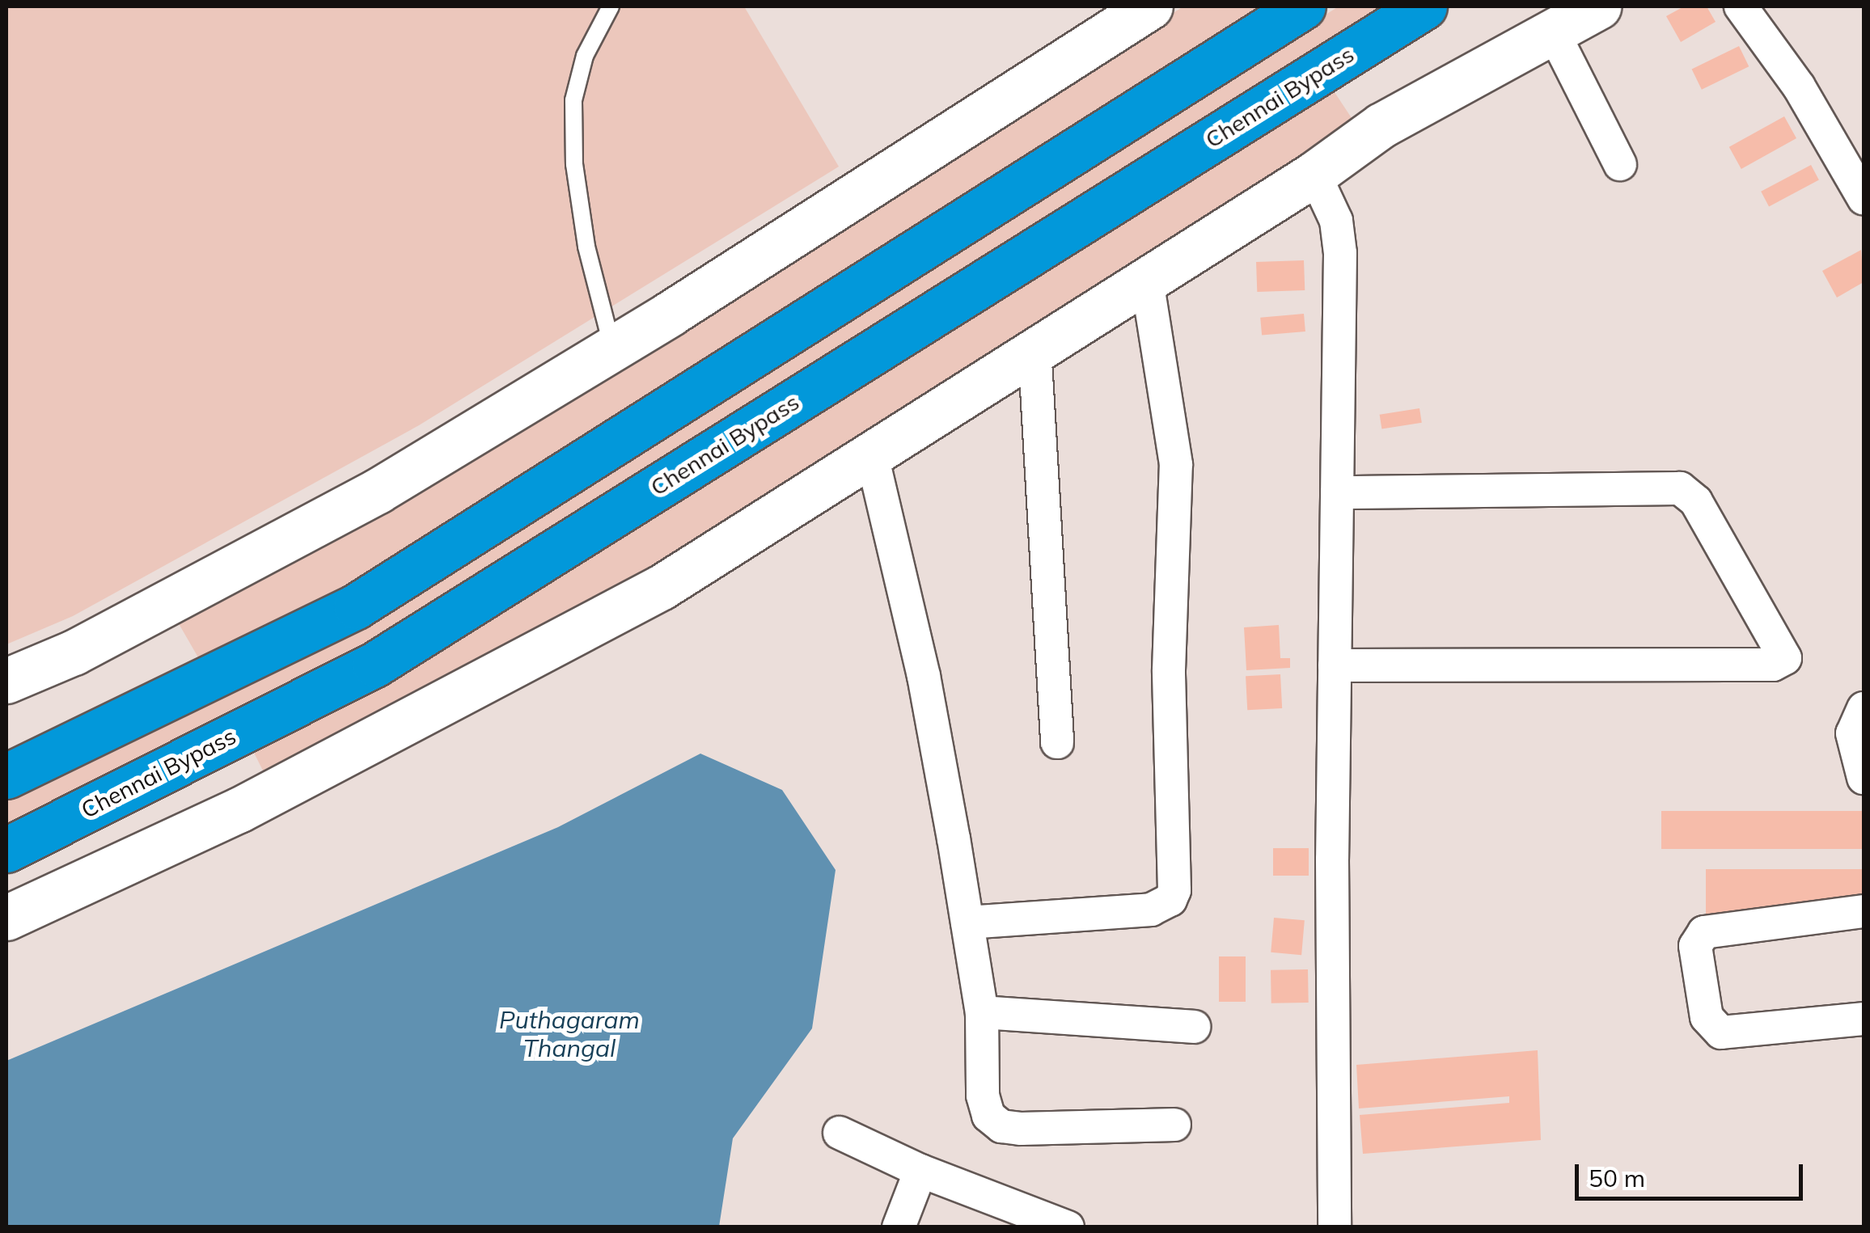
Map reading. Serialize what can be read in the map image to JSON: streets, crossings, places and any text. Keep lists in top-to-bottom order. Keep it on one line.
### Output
{"streets":{"highway":["Chennai Bypass"]},"water":["Puthagaram Thangal"],"scale_bar":"50 m"}
